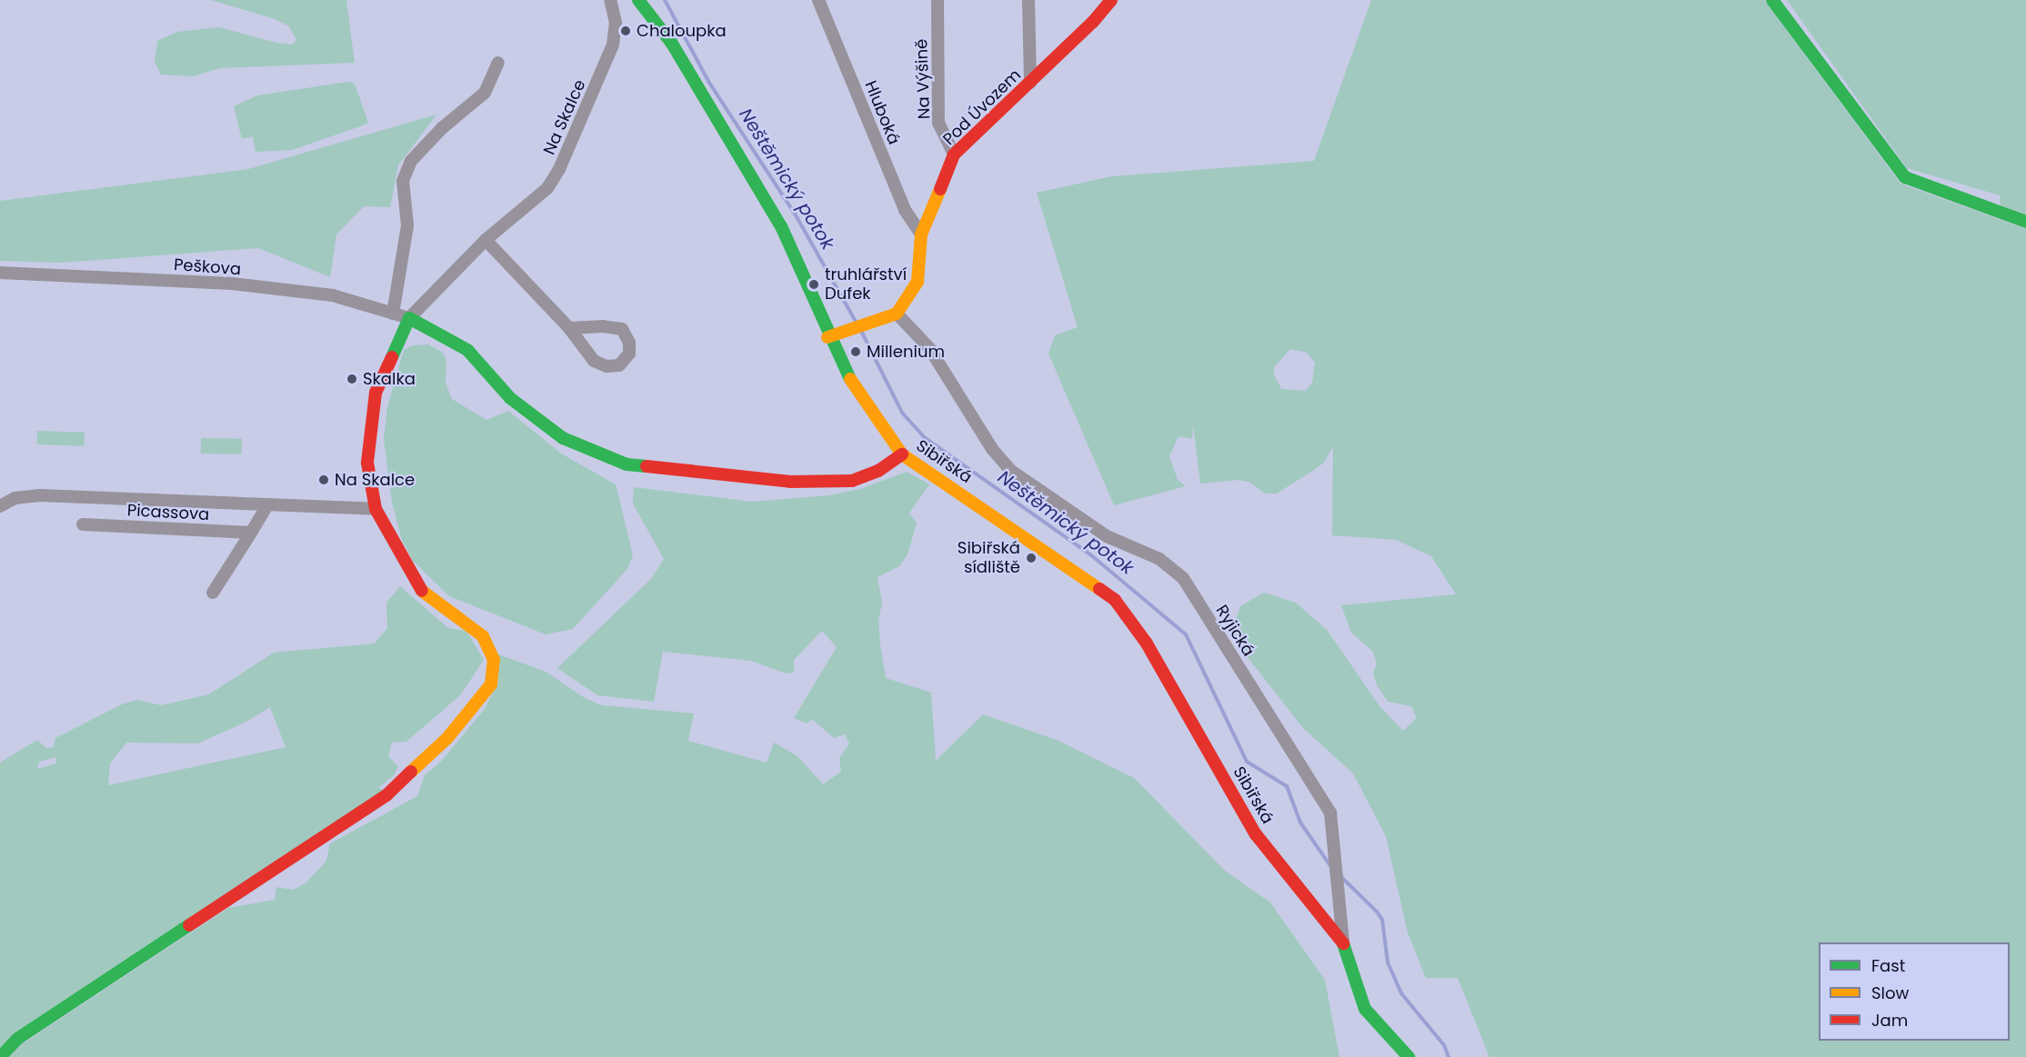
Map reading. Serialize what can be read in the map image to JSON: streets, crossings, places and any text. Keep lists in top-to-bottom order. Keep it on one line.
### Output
{"streets":{"street":["Na Výšině","Pod Úvozem","Hluboká","Na Skalce","Peškova","Sibiřská","Picassova","Ryjická"]},"crossings":[["Na Výšině","Pod Úvozem"],["Pod Úvozem","Hluboká"],["Pod Úvozem","Ryjická"],["Na Skalce","Peškova"],["Sibiřská","Ryjická"]],"water":["Neštěmický potok"],"places":["Chaloupka","truhlářství Dufek","Millenium","Skalka","Na Skalce","Sibiřská sídliště"],"legend":["Fast","Slow","Jam"]}
